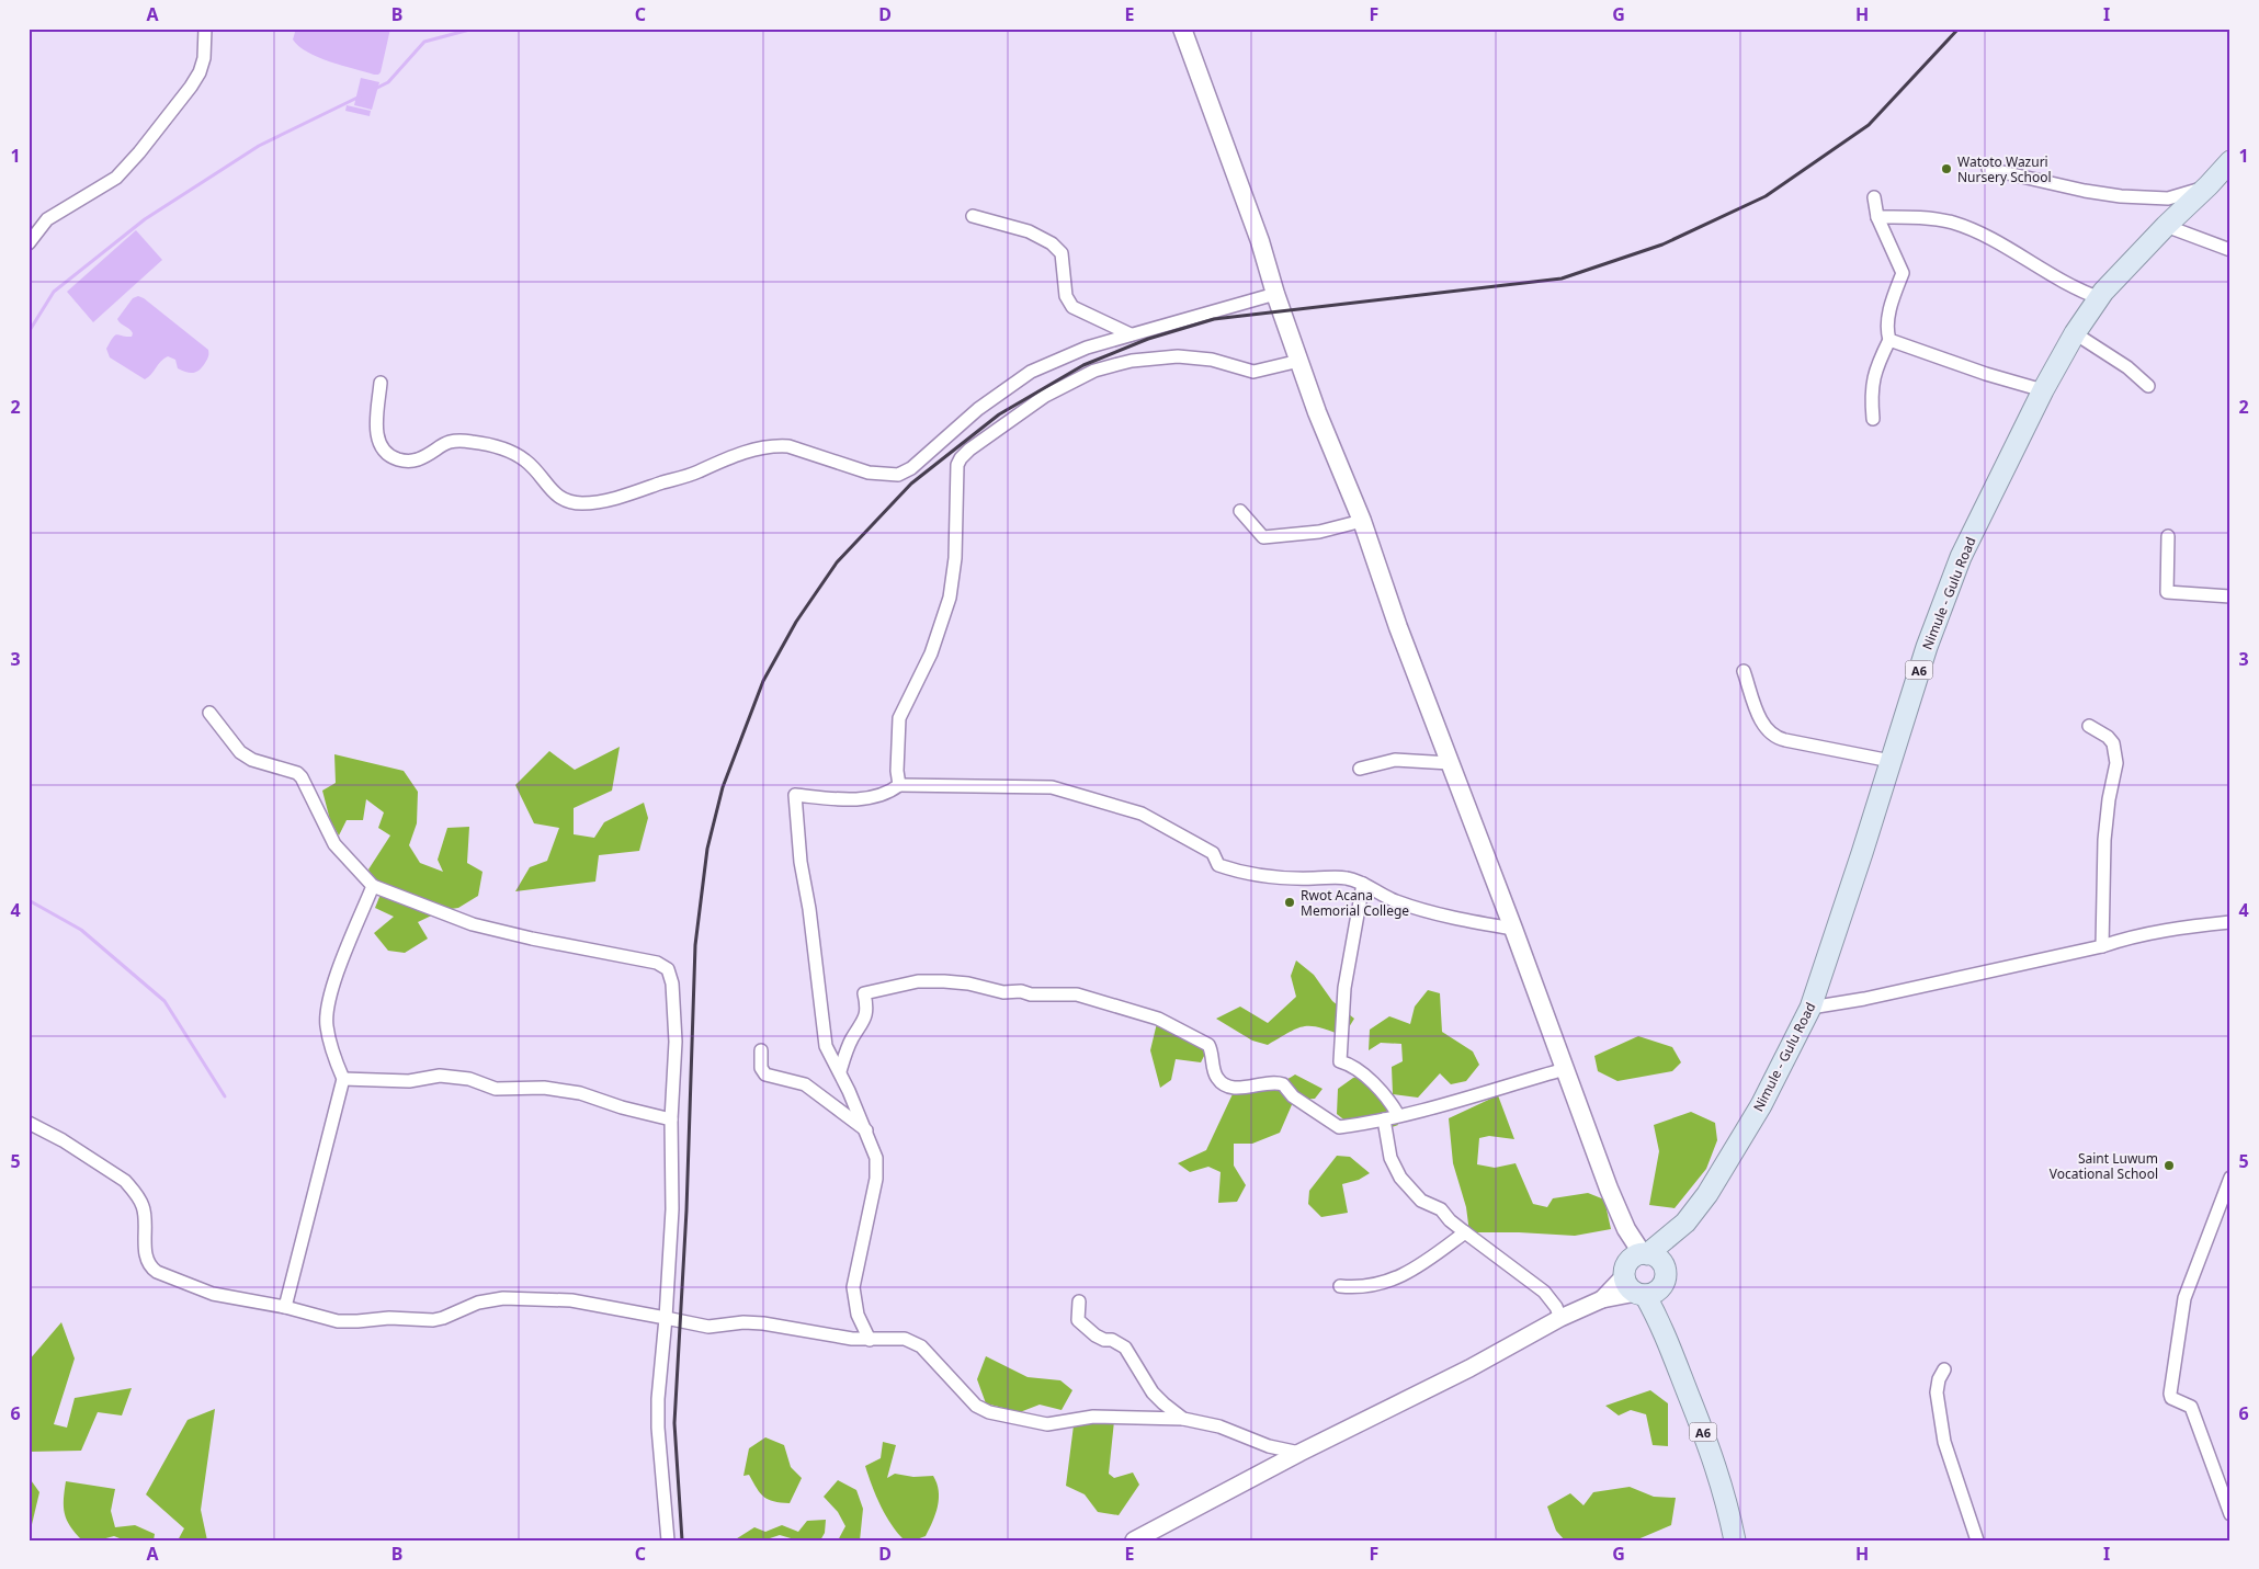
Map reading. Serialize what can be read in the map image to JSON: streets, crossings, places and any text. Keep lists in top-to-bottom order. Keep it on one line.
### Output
{"streets":{"main road":["Nimule - Gulu Road","A6"]},"crossings":[["Nimule - Gulu Road","A6"]],"places":["Watoto Wazuri Nursery School","Rwot Acana Memorial College","Saint Luwum Vocational School"],"grid":{"columns":["A","B","C","D","E","F","G","H","I"],"rows":["1","2","3","4","5","6"]}}
